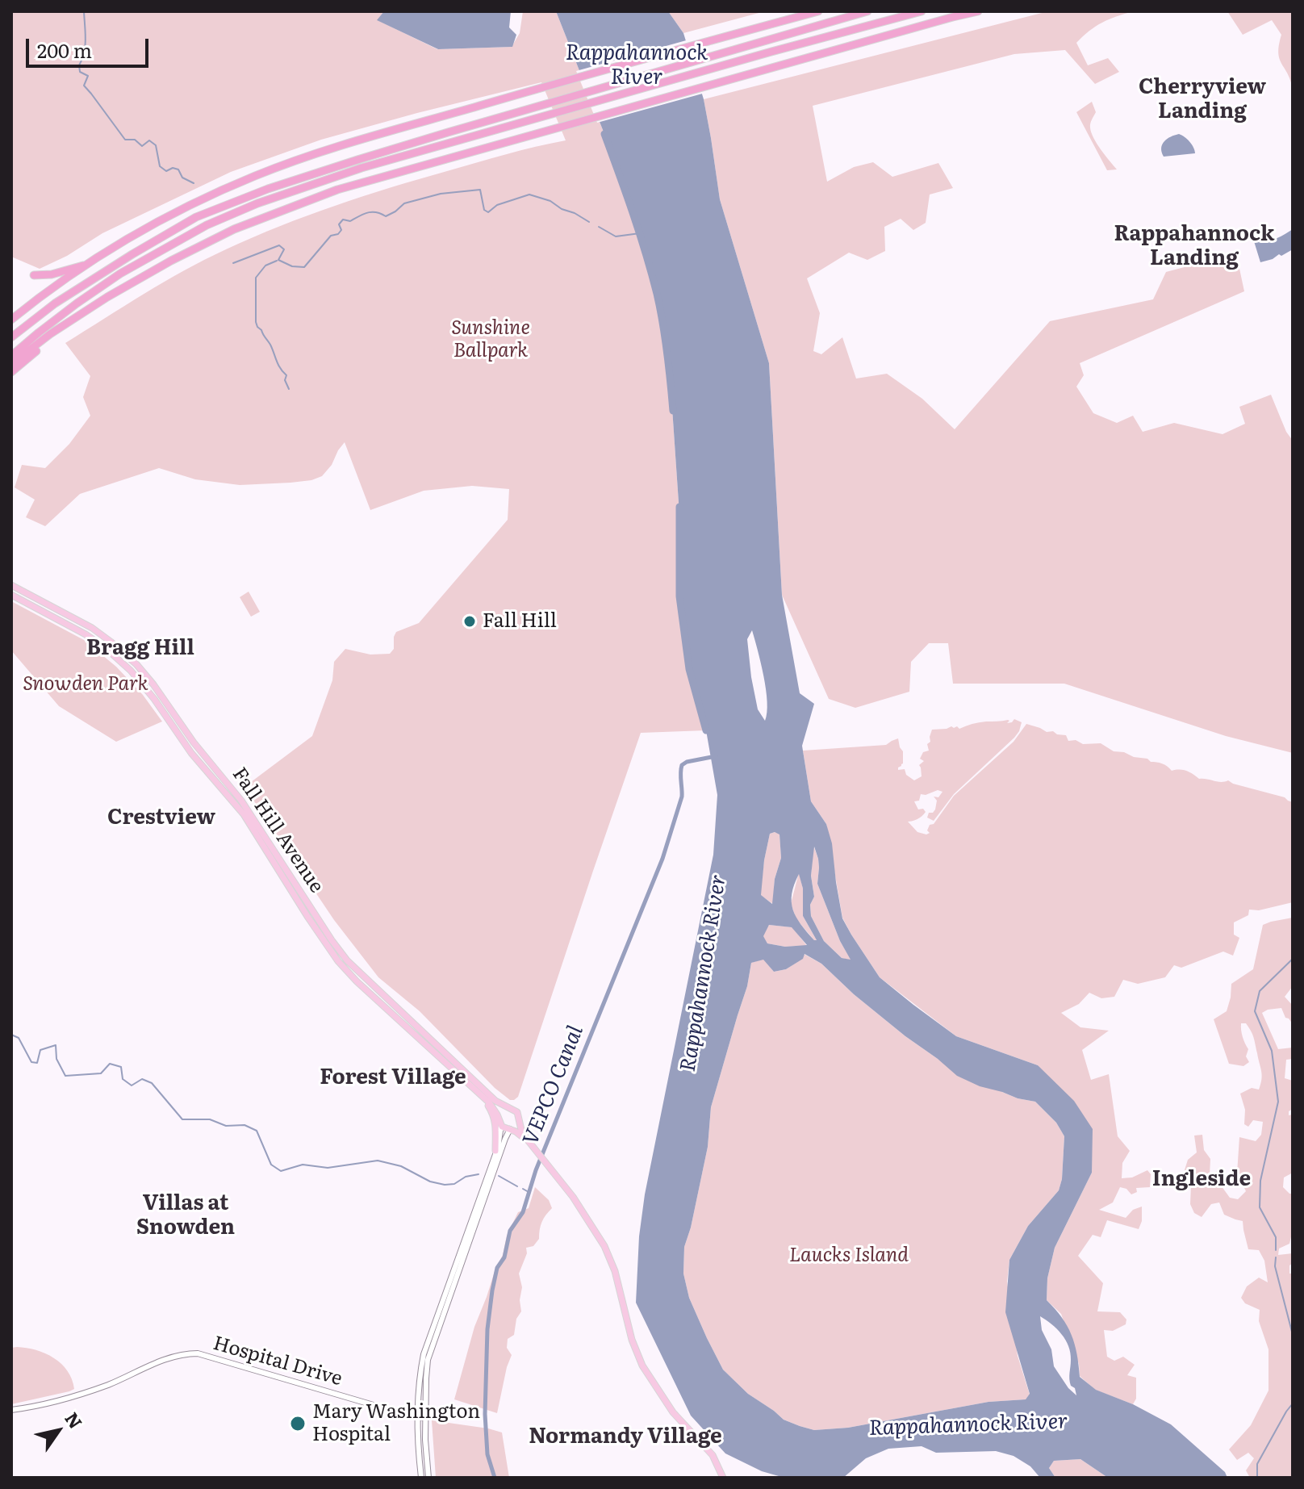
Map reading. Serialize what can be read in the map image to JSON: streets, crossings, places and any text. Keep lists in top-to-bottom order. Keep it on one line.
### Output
{"streets":{"main road":["Fall Hill Avenue"],"street":["Hospital Drive"]},"districts":["Cherryview Landing","Rappahannock Landing","Bragg Hill","Crestview","Forest Village","Ingleside","Villas at Snowden","Normandy Village"],"water":["Rappahannock River","VEPCO Canal"],"parks":["Sunshine Ballpark","Snowden Park","Laucks Island"],"places":["Fall Hill","Mary Washington Hospital"],"scale_bar":"200 m","north":"top right"}
